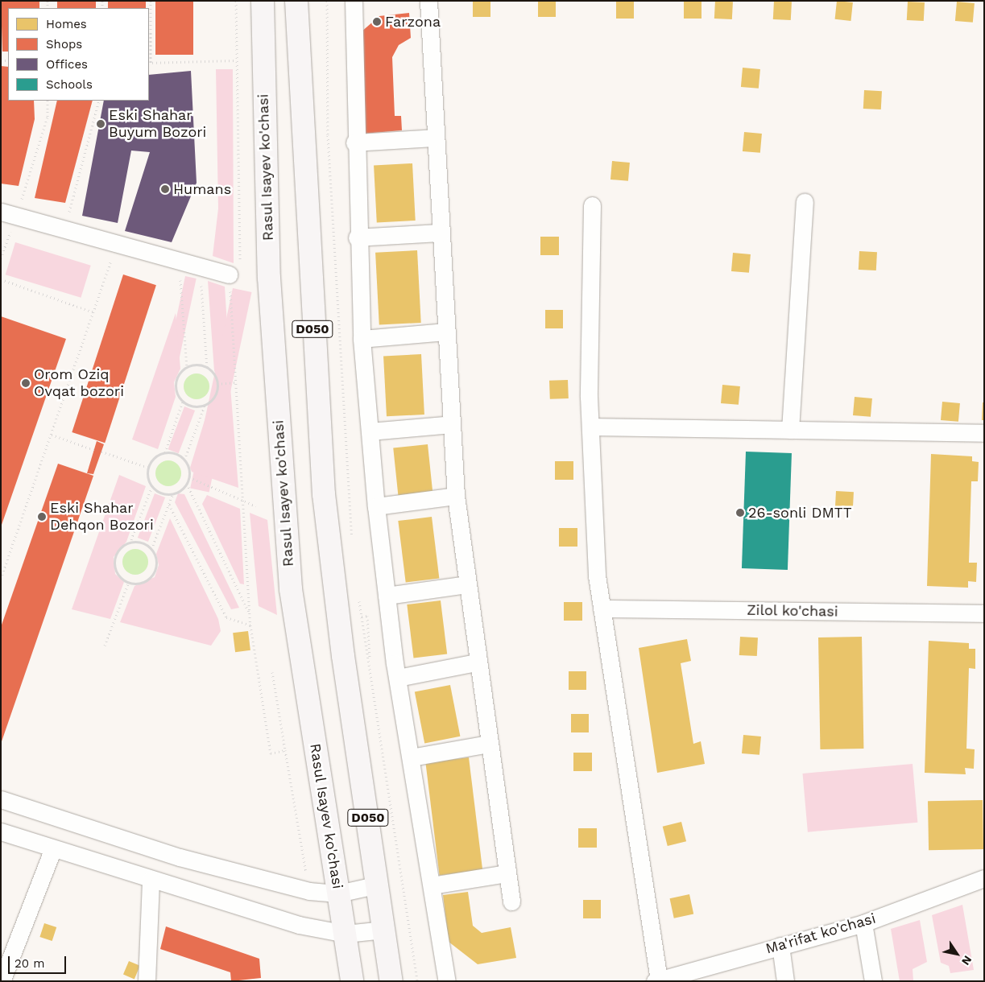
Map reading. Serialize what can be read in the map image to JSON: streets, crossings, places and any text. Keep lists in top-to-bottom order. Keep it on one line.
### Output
{"streets":{"main road":["Rasul Isayev ko'chasi","D050"],"street":["Zilol ko'chasi","Ma'rifat ko'chasi"]},"places":["Farzona","Eski Shahar Buyum Bozori","Humans","Orom Oziq Ovqat bozori","26-sonli DMTT","Eski Shahar Dehqon Bozori"],"legend":["Homes","Shops","Offices","Schools"],"scale_bar":"20 m","north":"bottom right"}
